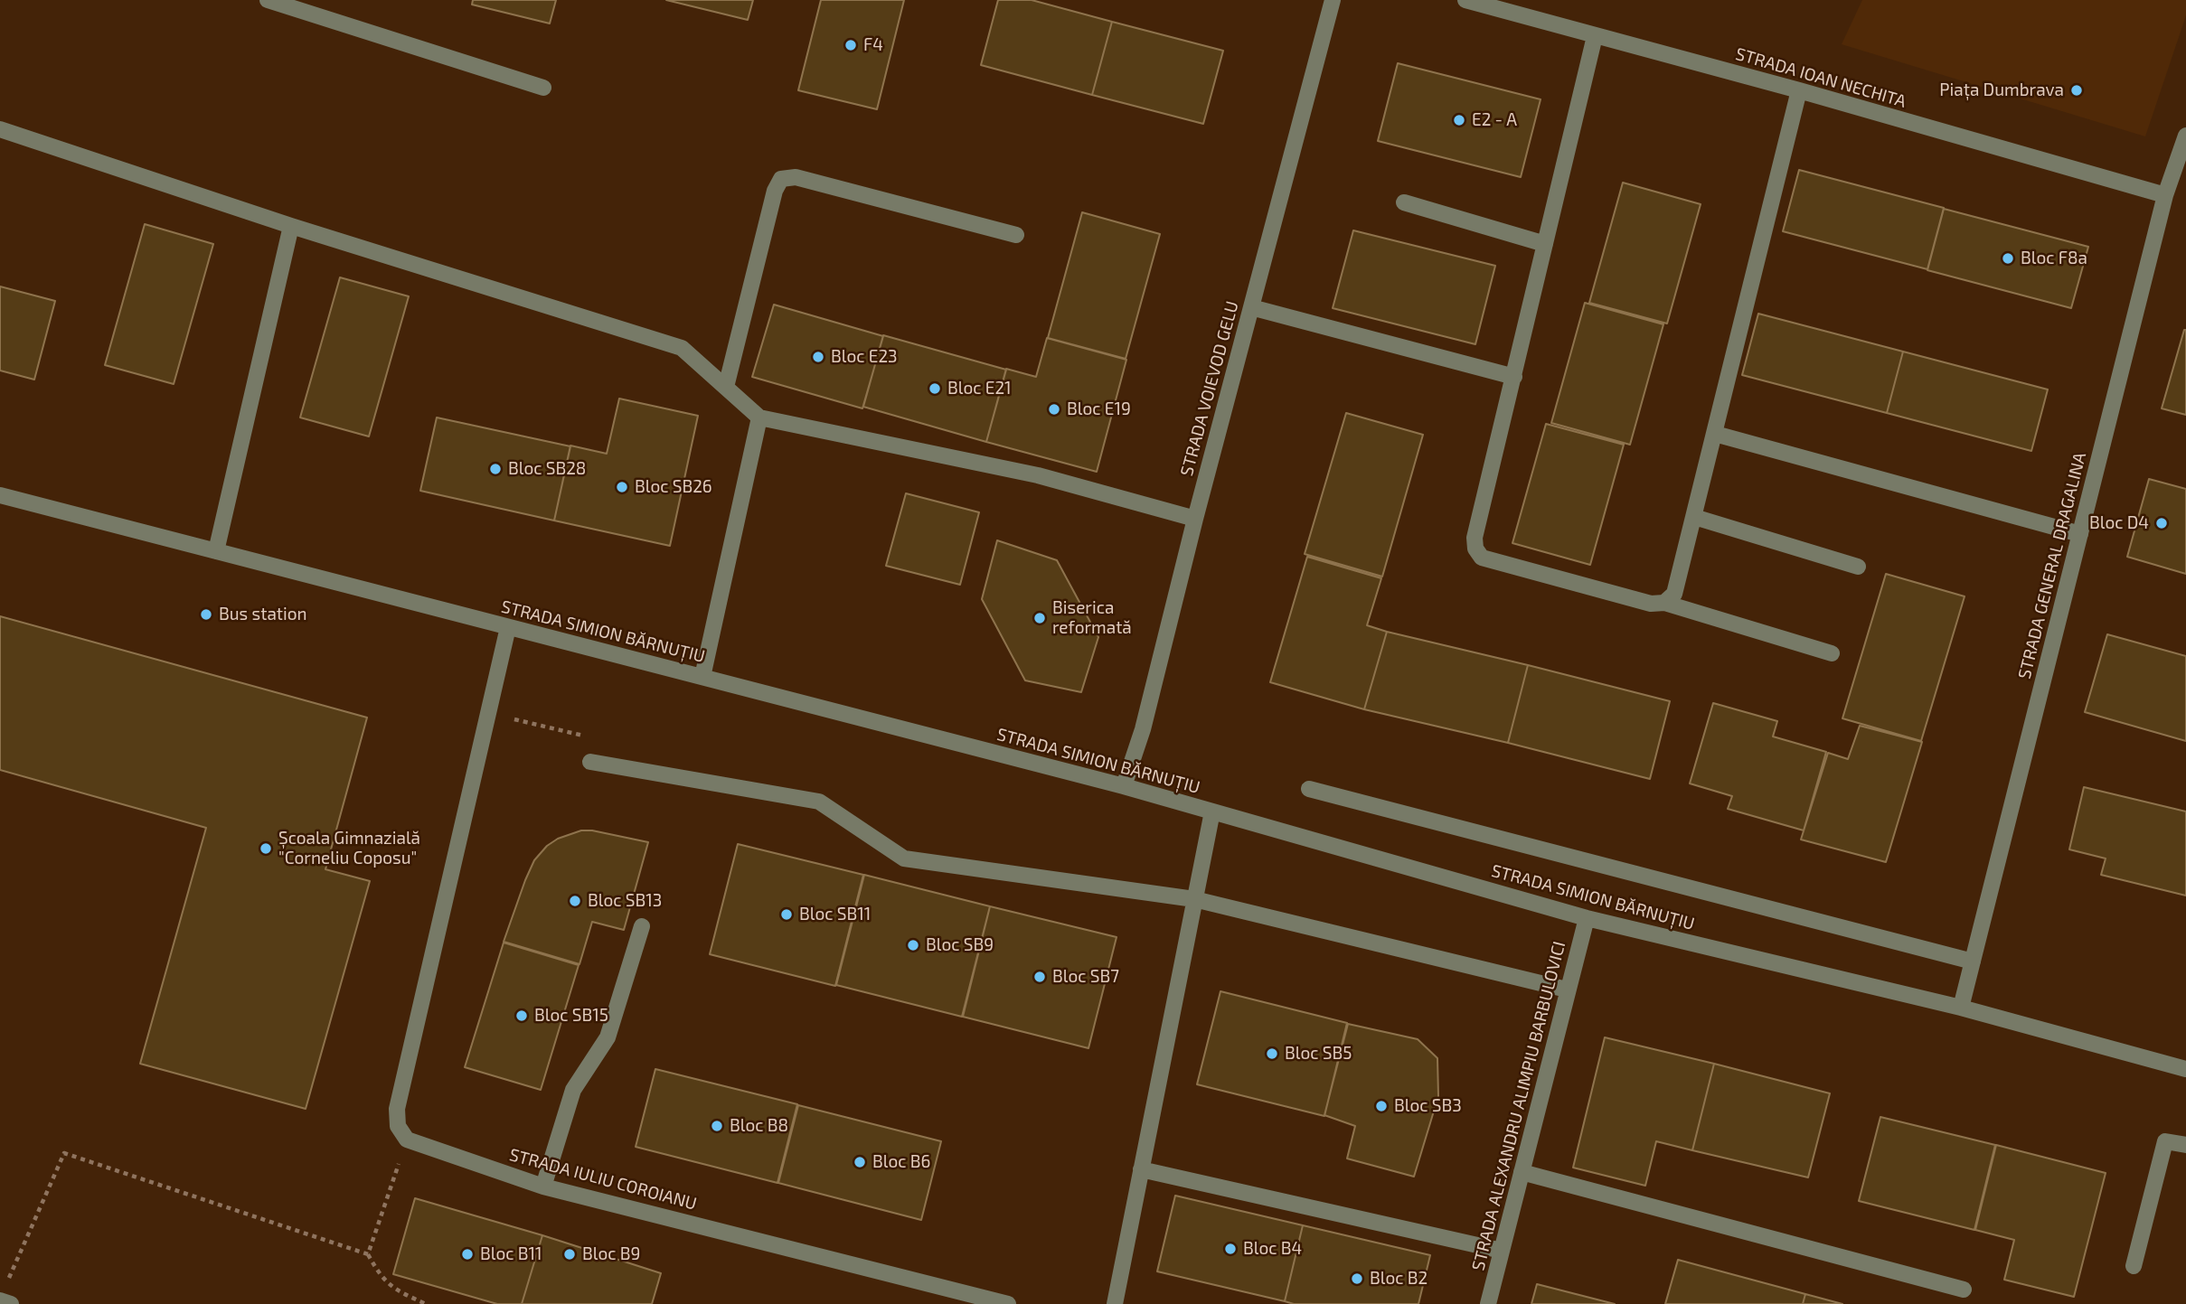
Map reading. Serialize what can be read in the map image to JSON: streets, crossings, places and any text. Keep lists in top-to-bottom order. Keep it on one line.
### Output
{"streets":{"street":["STRADA IOAN NECHITA","STRADA VOIEVOD GELU","STRADA GENERAL DRAGALINA","STRADA SIMION BĂRNUȚIU","STRADA ALEXANDRU ALIMPIU BARBULOVICI","STRADA IULIU COROIANU"]},"crossings":[["STRADA IOAN NECHITA","STRADA GENERAL DRAGALINA"],["STRADA VOIEVOD GELU","STRADA SIMION BĂRNUȚIU"],["STRADA GENERAL DRAGALINA","STRADA SIMION BĂRNUȚIU"],["STRADA SIMION BĂRNUȚIU","STRADA ALEXANDRU ALIMPIU BARBULOVICI"]],"places":["F4","Piața Dumbrava","E2 - A","Bloc F8a","Bloc E23","Bloc E21","Bloc E19","Bloc SB28","Bloc SB26","Bloc D4","Bus station","Biserica reformată","Școala Gimnazială \"Corneliu Coposu\"","Bloc SB13","Bloc SB11","Bloc SB9","Bloc SB7","Bloc SB15","Bloc SB5","Bloc SB3","Bloc B8","Bloc B6","Bloc B4","Bloc B11","Bloc B9","Bloc B2"]}
